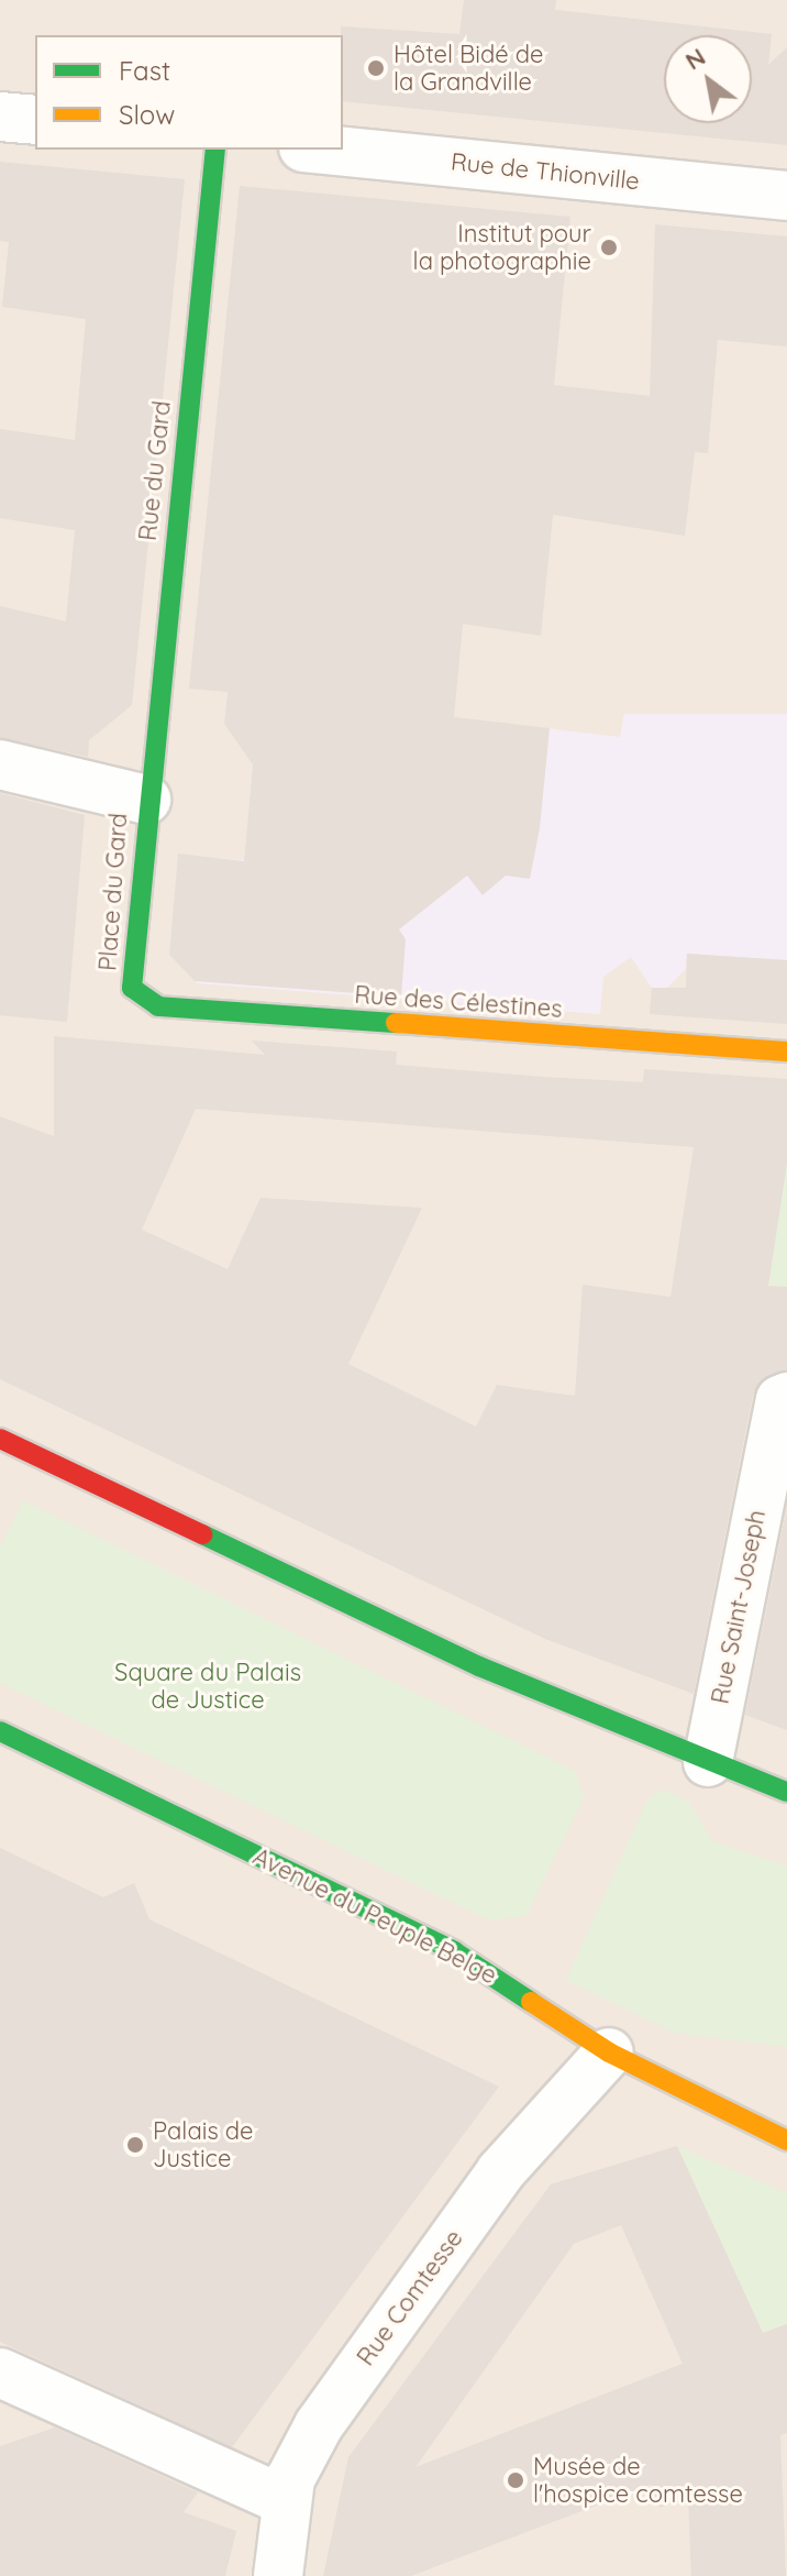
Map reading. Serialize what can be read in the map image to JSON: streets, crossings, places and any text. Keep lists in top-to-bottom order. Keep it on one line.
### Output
{"streets":{"street":["Rue de Thionville","Rue du Gard","Place du Gard","Rue des Célestines","Rue Saint-Joseph","Avenue du Peuple Belge","Rue Comtesse"]},"crossings":[["Rue du Gard","Place du Gard"],["Place du Gard","Rue des Célestines"],["Avenue du Peuple Belge","Rue Comtesse"]],"parks":["Square du Palais de Justice"],"places":["Hôtel Bidé de la Grandville","Institut pour la photographie","Palais de Justice","Musée de l'hospice comtesse"],"legend":["Fast","Slow"],"north":"top left"}
